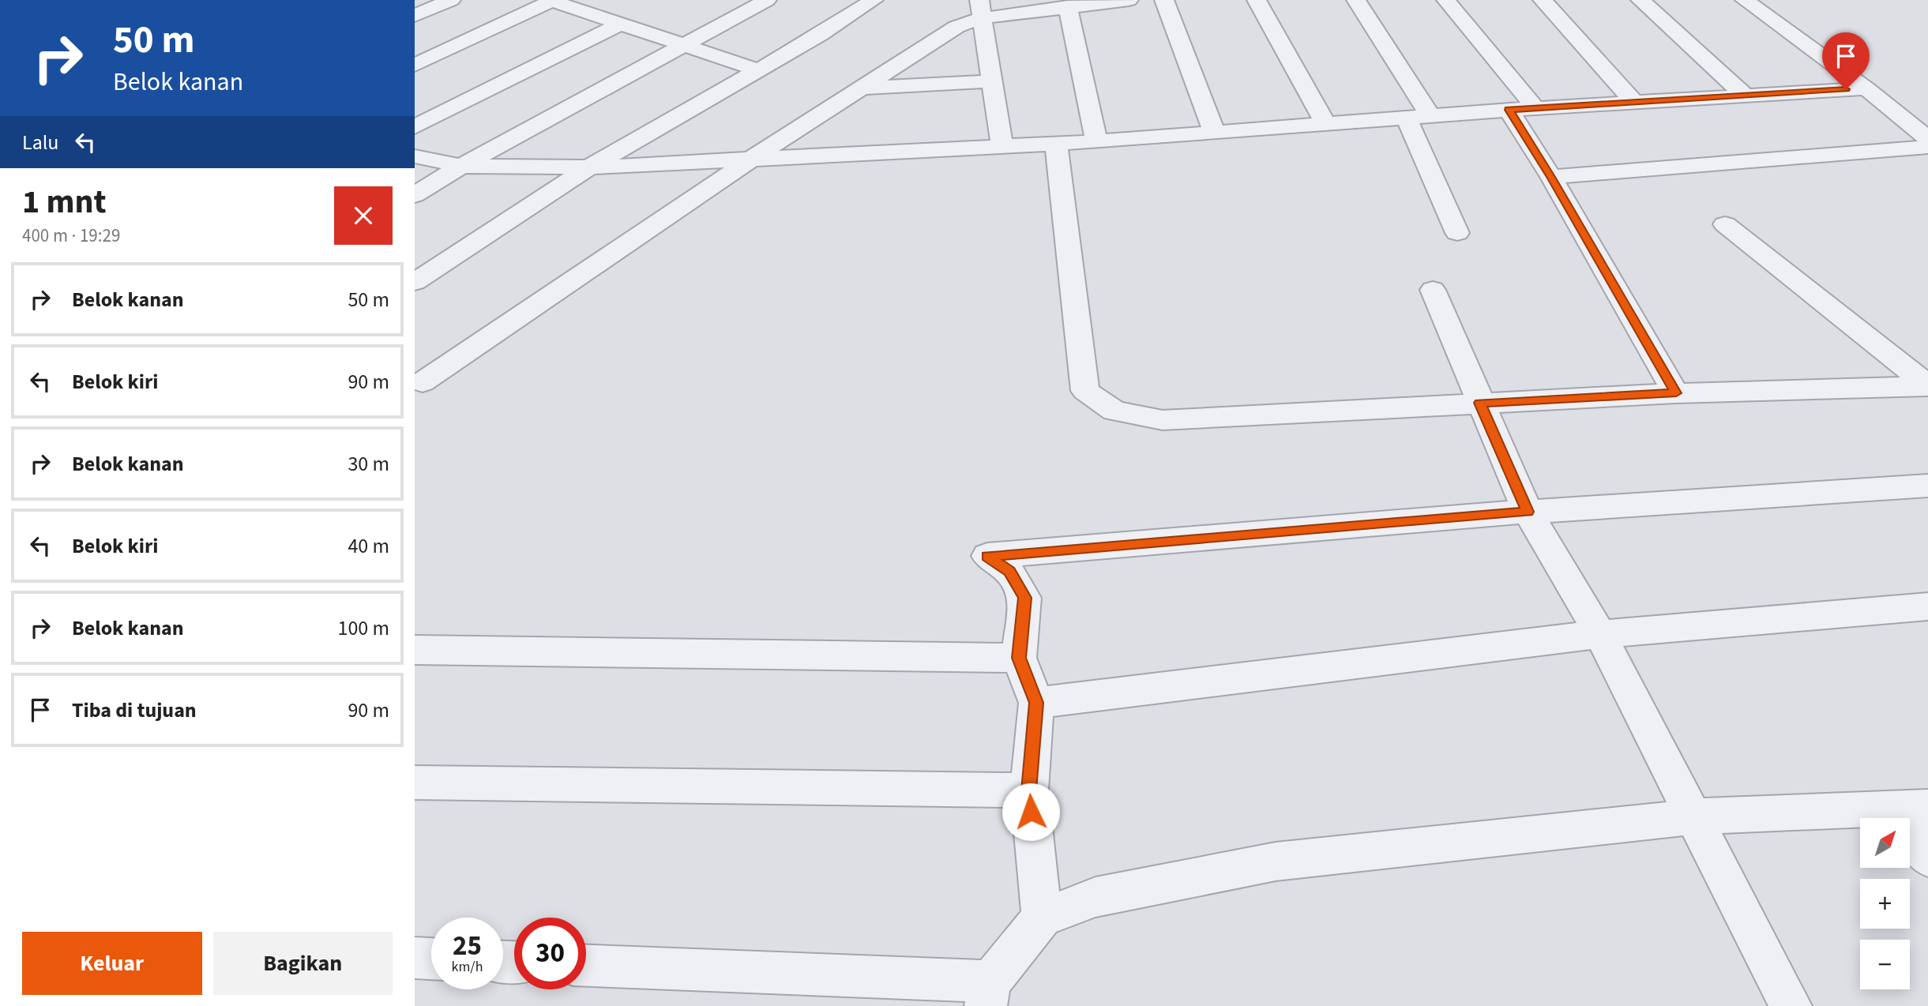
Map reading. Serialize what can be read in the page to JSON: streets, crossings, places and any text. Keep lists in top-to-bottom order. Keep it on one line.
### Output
{"north":"top right","page":{"turn":["50 m","Belok kanan"],"then":"Lalu","heading":["1 mnt","400 m · 19:29"],"list":[{"name":"Belok kanan","value":"50 m"},{"name":"Belok kiri","value":"90 m"},{"name":"Belok kanan","value":"30 m"},{"name":"Belok kiri","value":"40 m"},{"name":"Belok kanan","value":"100 m"},{"name":"Tiba di tujuan","value":"90 m"}],"map_buttons":["+","−"],"speed":"25 km/h","limit":"30","buttons":["Keluar","Bagikan"]}}
